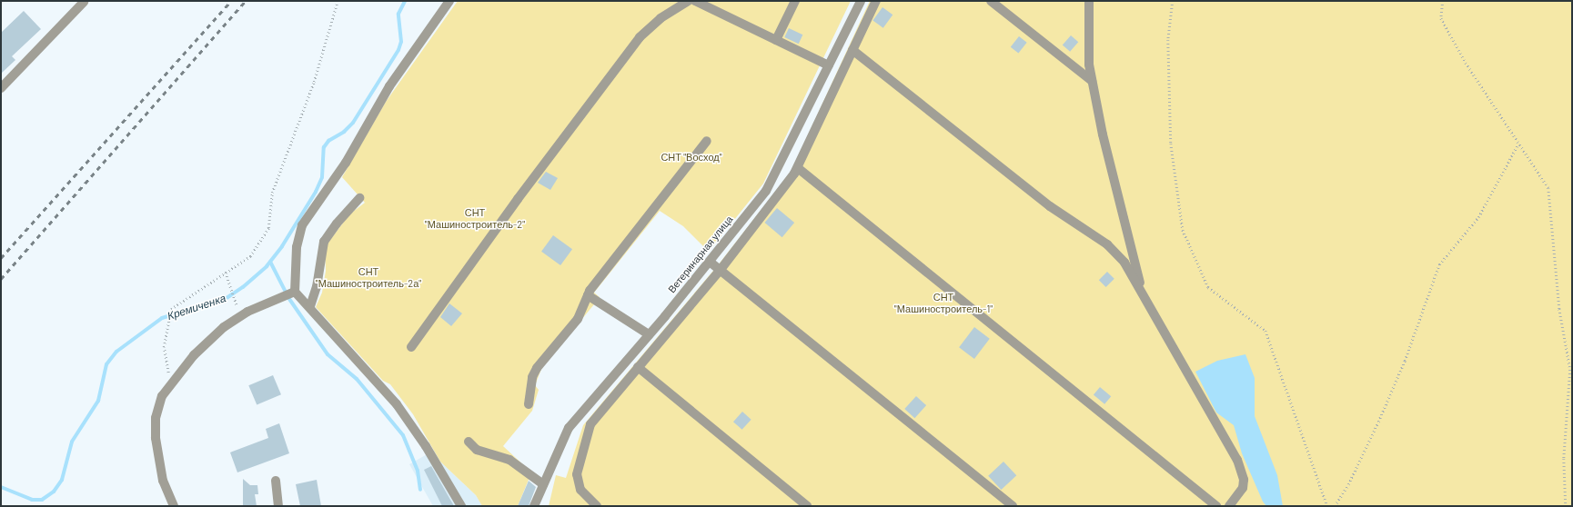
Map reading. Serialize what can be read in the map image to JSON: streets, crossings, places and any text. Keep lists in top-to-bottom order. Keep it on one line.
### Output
{"streets":{"street":["Ветеринарная улица"]},"water":["Кремиченка"],"parks":["СНТ \"Восход\"","СНТ \"Машиностроитель-2\"","СНТ \"Машиностроитель-2а\"","СНТ \"Машиностроитель-1\""]}
